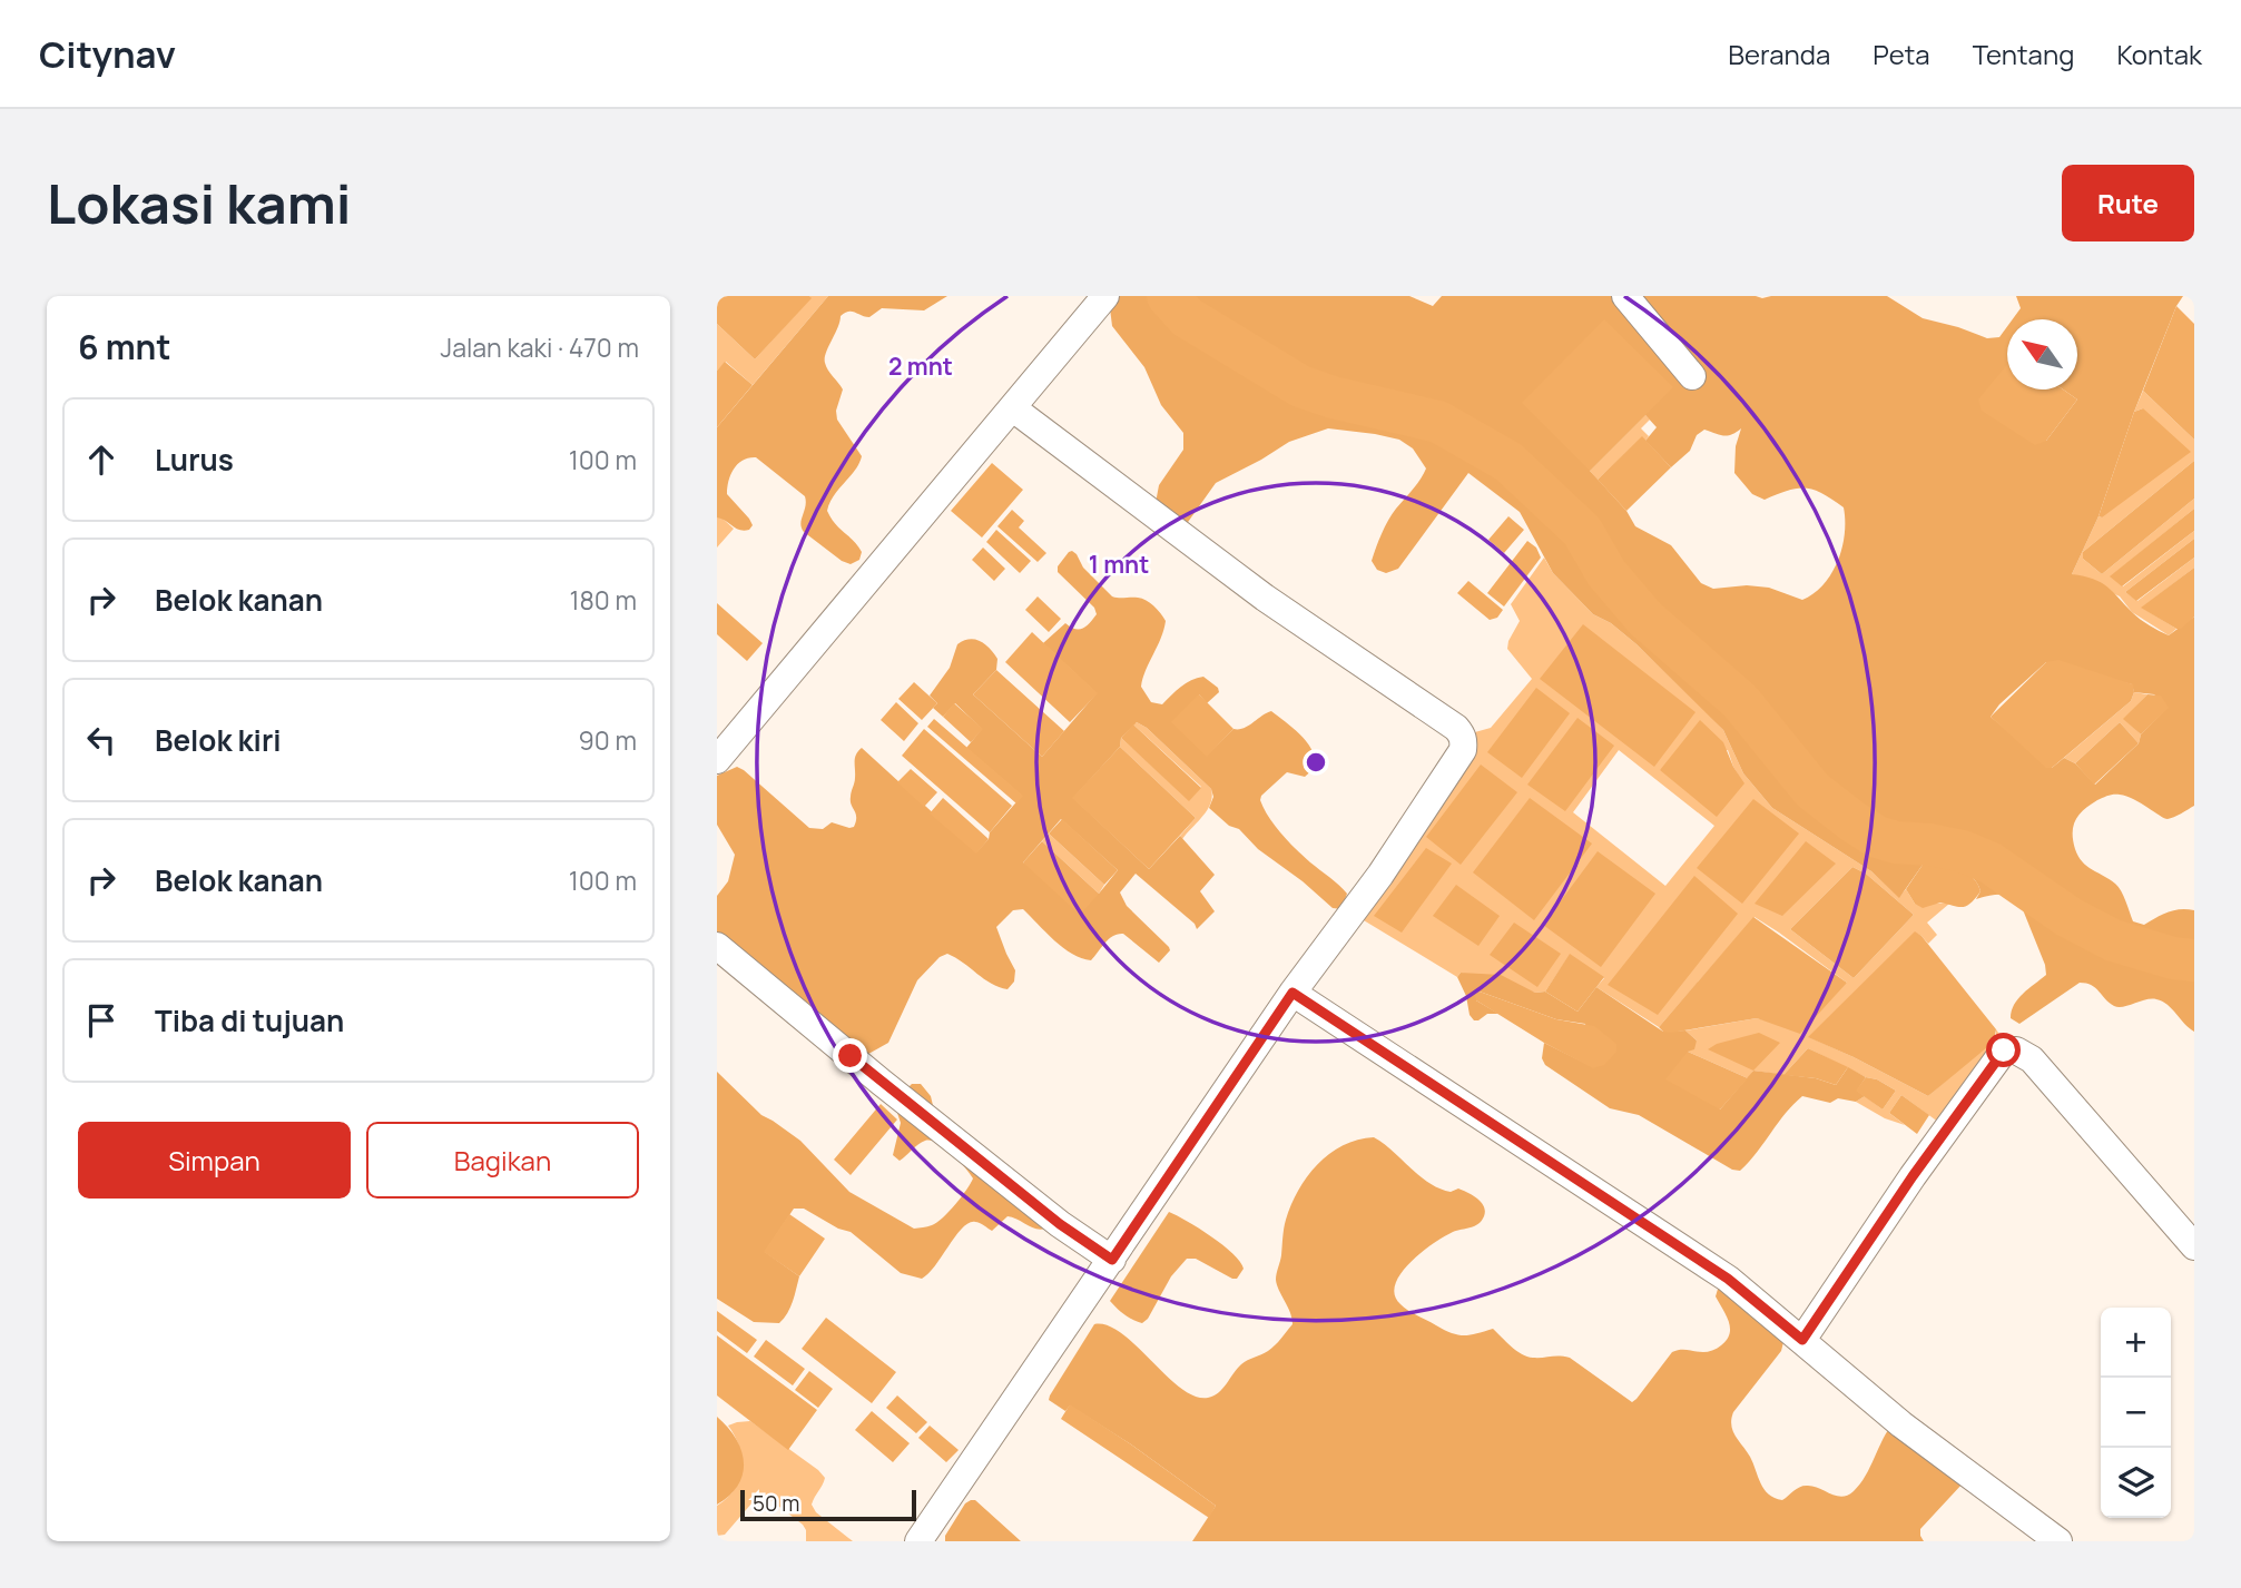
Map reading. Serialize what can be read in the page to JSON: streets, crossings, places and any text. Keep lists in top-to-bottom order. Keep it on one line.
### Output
{"scale_bar":"50 m","north":"top left","page":{"header":"Citynav","nav":["Beranda","Peta","Tentang","Kontak"],"buttons":["Rute",["Simpan","Bagikan"]],"title":"Lokasi kami","heading":["6 mnt","Jalan kaki · 470 m"],"list":[["Lurus","100 m"],["Belok kanan","180 m"],["Belok kiri","90 m"],["Belok kanan","100 m"],"Tiba di tujuan"],"map_buttons":["+","−"],"scale":"50 m"},"rings":["2 mnt","1 mnt"]}
